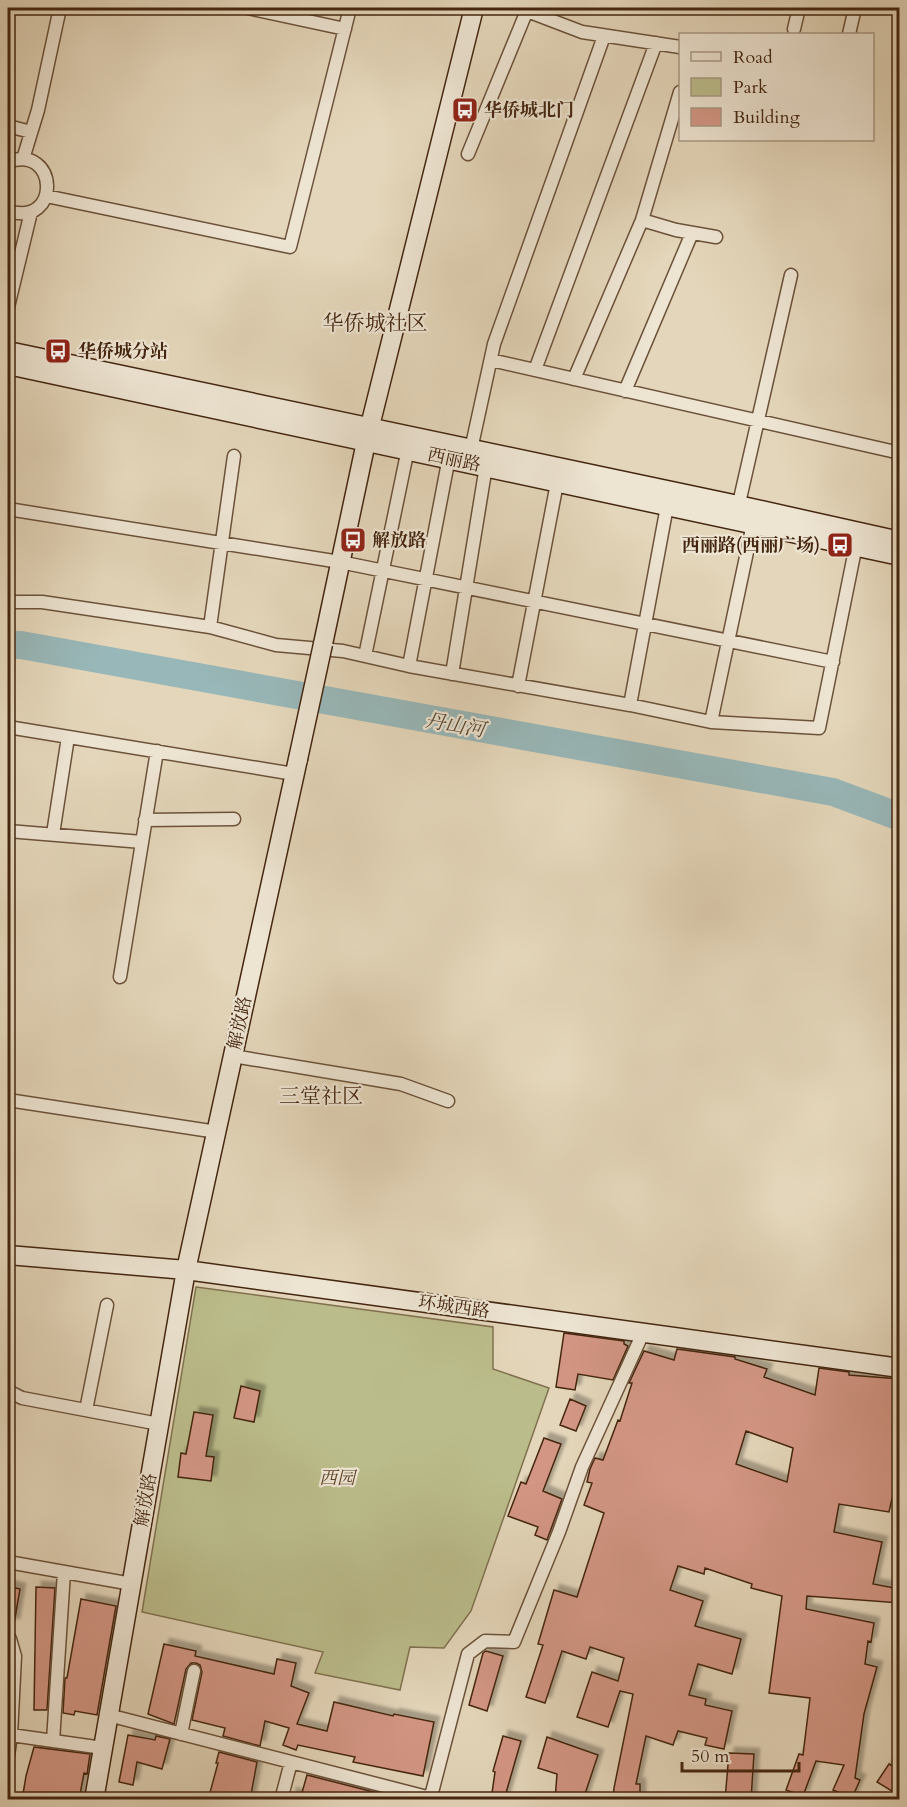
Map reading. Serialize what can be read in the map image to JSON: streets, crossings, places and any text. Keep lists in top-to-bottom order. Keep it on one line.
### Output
{"streets":{"street":["西丽路","解放路","环城西路"]},"crossings":[["西丽路","解放路"],["解放路","环城西路"]],"districts":["华侨城社区","三堂社区"],"water":["丹山河"],"parks":["西园"],"places":{"bus stop":["华侨城北门","华侨城分站","解放路","西丽路(西丽广场)"]},"legend":["Road","Park","Building"],"scale_bar":"50 m"}
